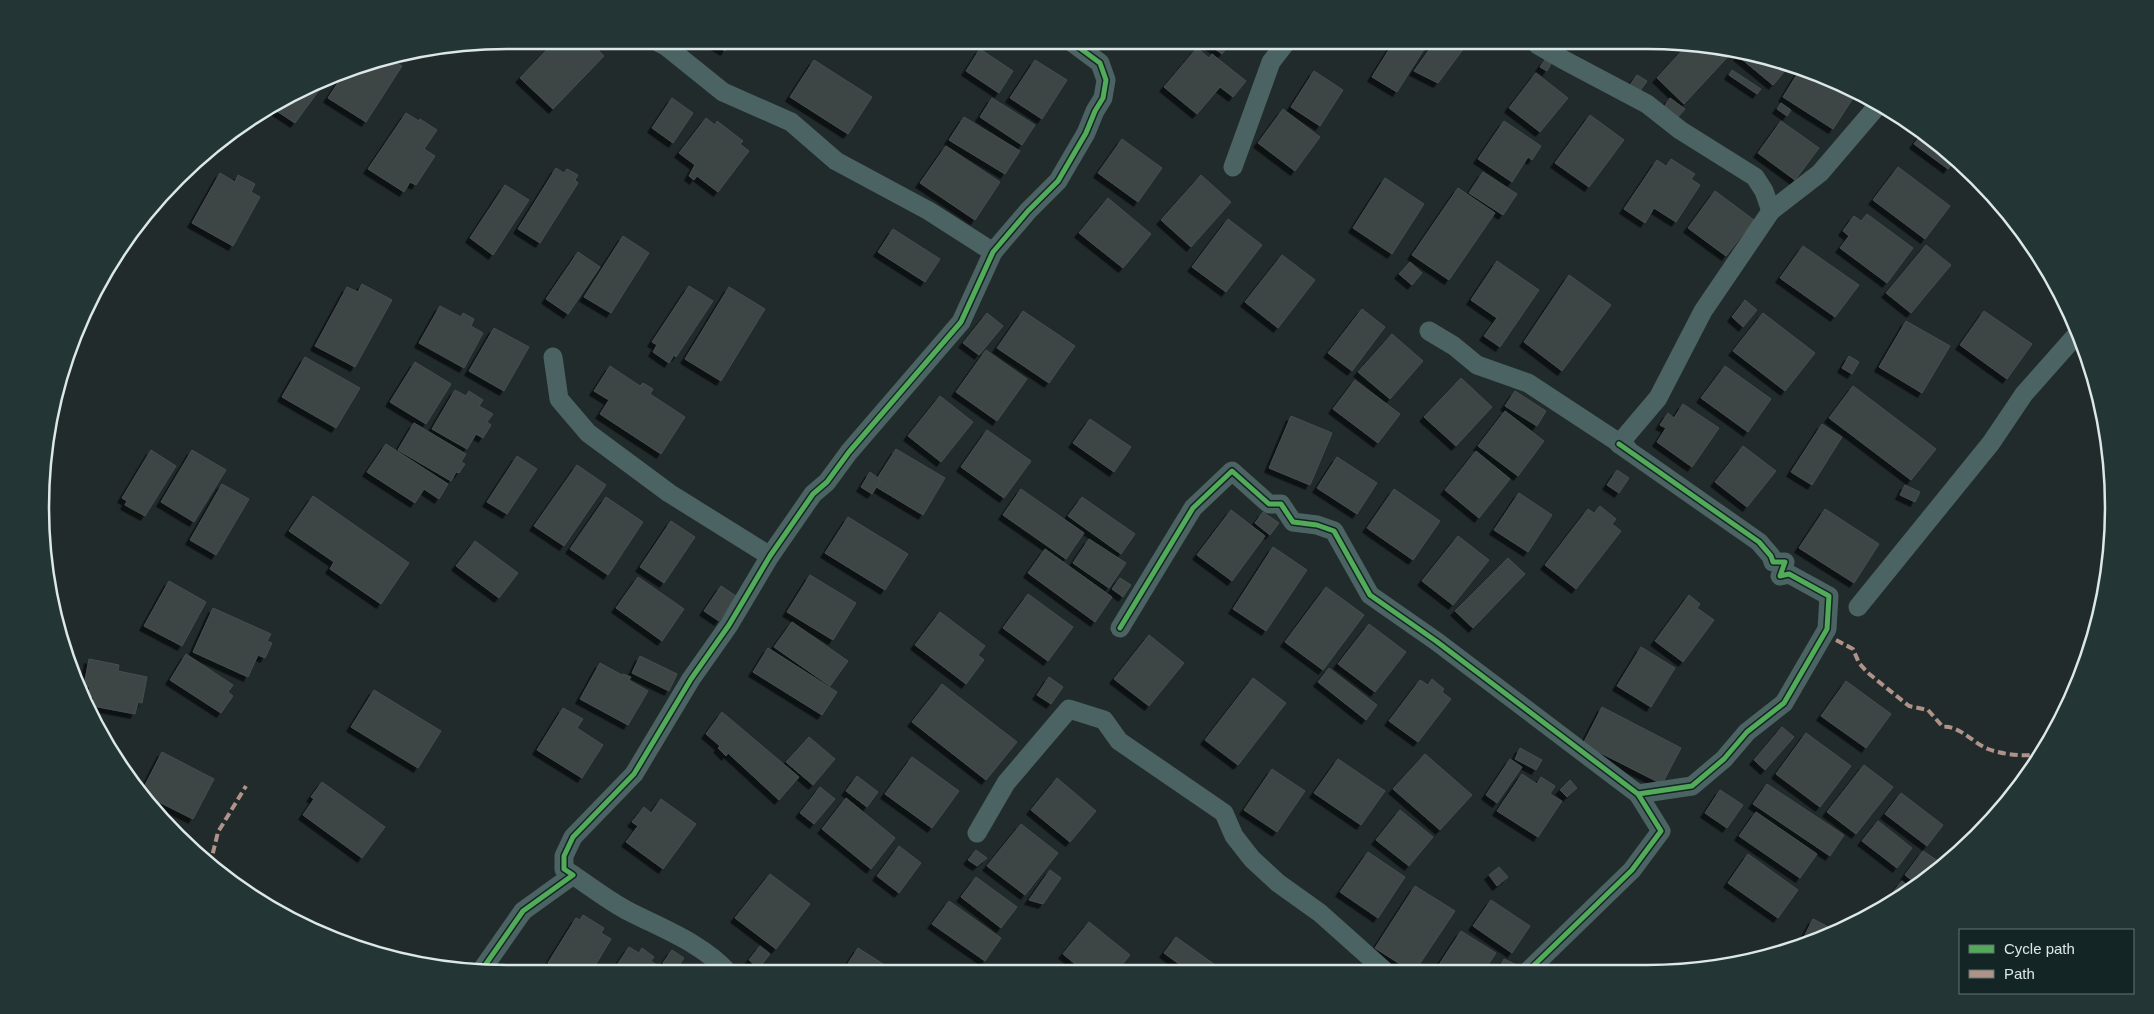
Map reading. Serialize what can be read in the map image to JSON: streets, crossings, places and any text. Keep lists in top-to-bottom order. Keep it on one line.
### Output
{"legend":["Cycle path","Path"]}
